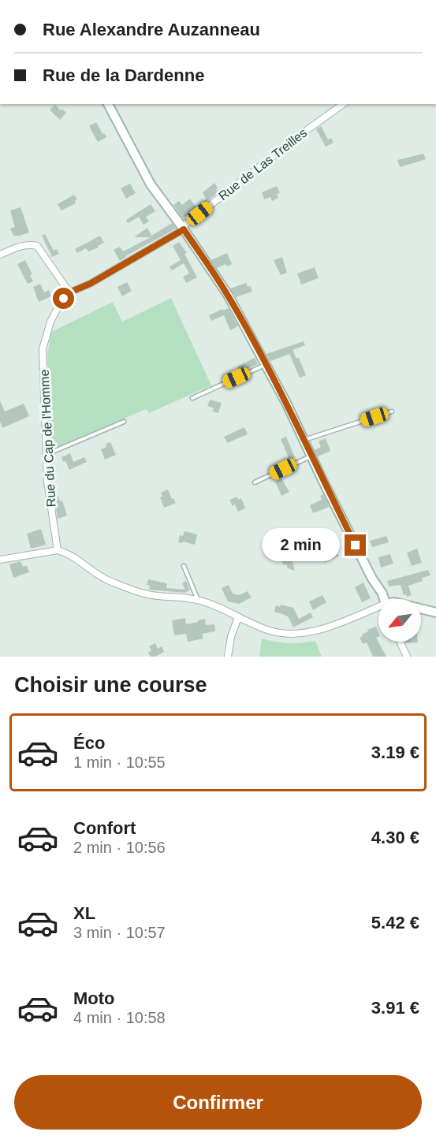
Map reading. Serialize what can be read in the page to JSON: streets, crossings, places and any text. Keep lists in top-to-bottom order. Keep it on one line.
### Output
{"streets":{"street":["Rue de Las Treilles","Rue du Cap de l'Homme"]},"crossings":[["Rue de Las Treilles","Rue du Cap de l'Homme"]],"north":"bottom left","page":{"banner":["Rue Alexandre Auzanneau","Rue de la Dardenne"],"bubble":"2 min","heading":"Choisir une course","list":[{"name":"Éco","note":"1 min · 10:55","value":"3.19 €"},{"name":"Confort","note":"2 min · 10:56","value":"4.30 €"},{"name":"XL","note":"3 min · 10:57","value":"5.42 €"},{"name":"Moto","note":"4 min · 10:58","value":"3.91 €"}],"buttons":"Confirmer"}}
